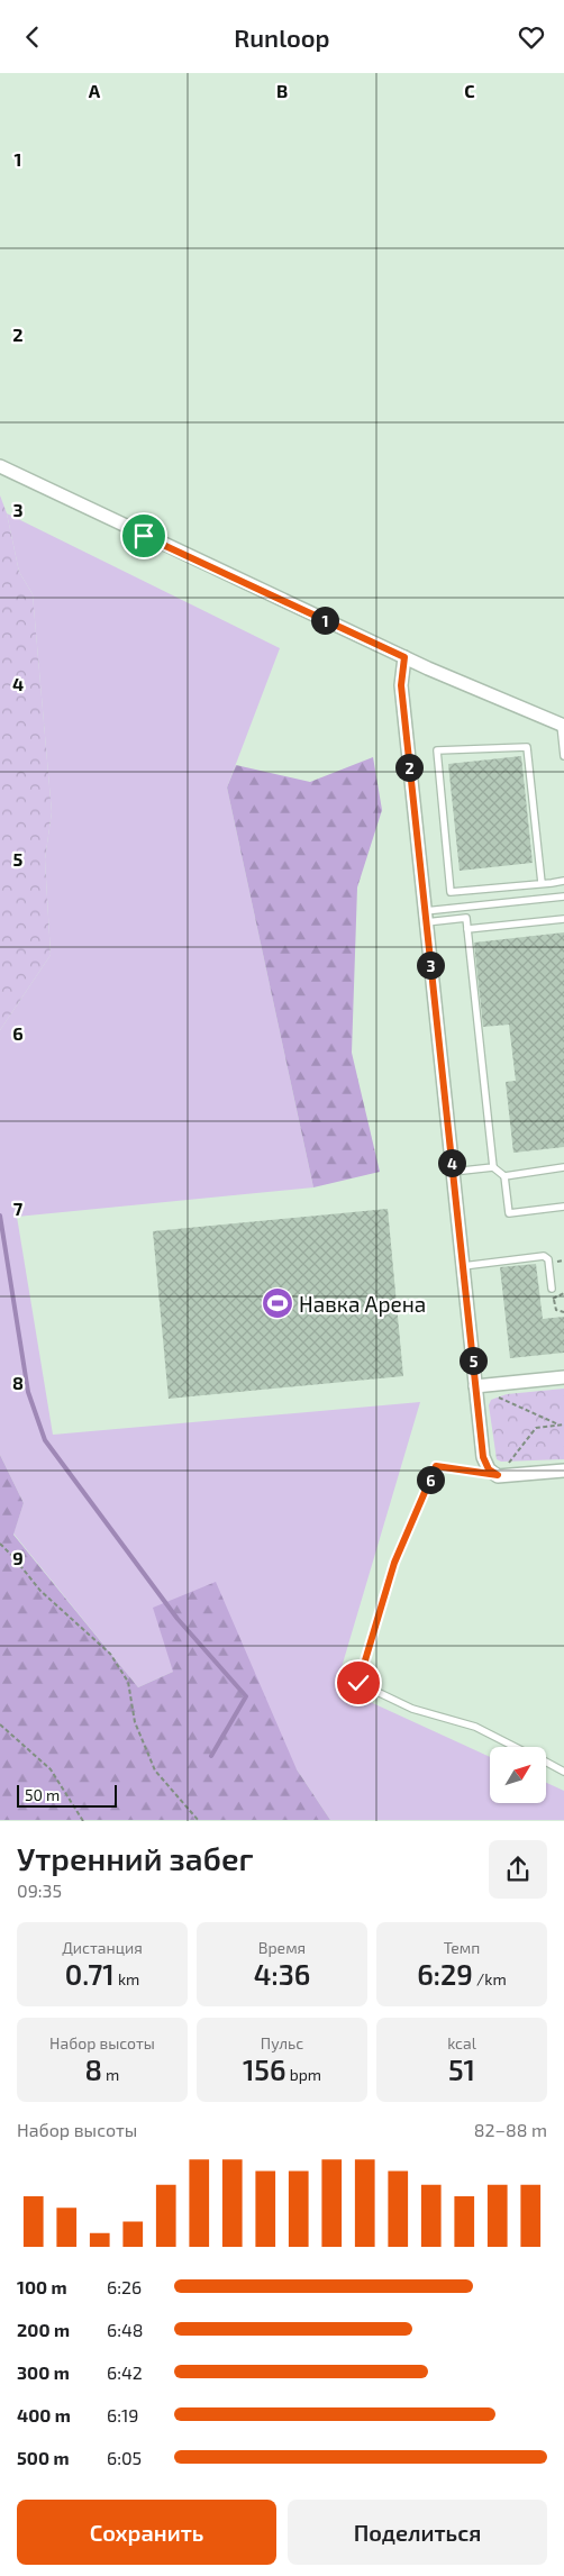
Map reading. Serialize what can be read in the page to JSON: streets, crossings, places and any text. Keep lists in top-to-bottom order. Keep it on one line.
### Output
{"places":{"sports":["Навка Арена"]},"scale_bar":"50 m","north":"top right","page":{"header":"Runloop","pins":["1","2","3","4","5","6"],"scale":"50 m","heading":["Утренний забег","09:35"],"stats":[["Дистанция","0.71 km"],["Время","4:36"],["Темп","6:29 /km"],["Набор высоты","8 m"],["Пульс","156 bpm"],["kcal","51"]],"chart":["Набор высоты","82–88 m"],"list":[{"name":"100 m","note":"6:26"},{"name":"200 m","note":"6:48"},{"name":"300 m","note":"6:42"},{"name":"400 m","note":"6:19"},{"name":"500 m","note":"6:05"}],"buttons":["Сохранить","Поделиться"]},"grid":{"columns":["A","B","C"],"rows":["1","2","3","4","5","6","7","8","9"]}}
